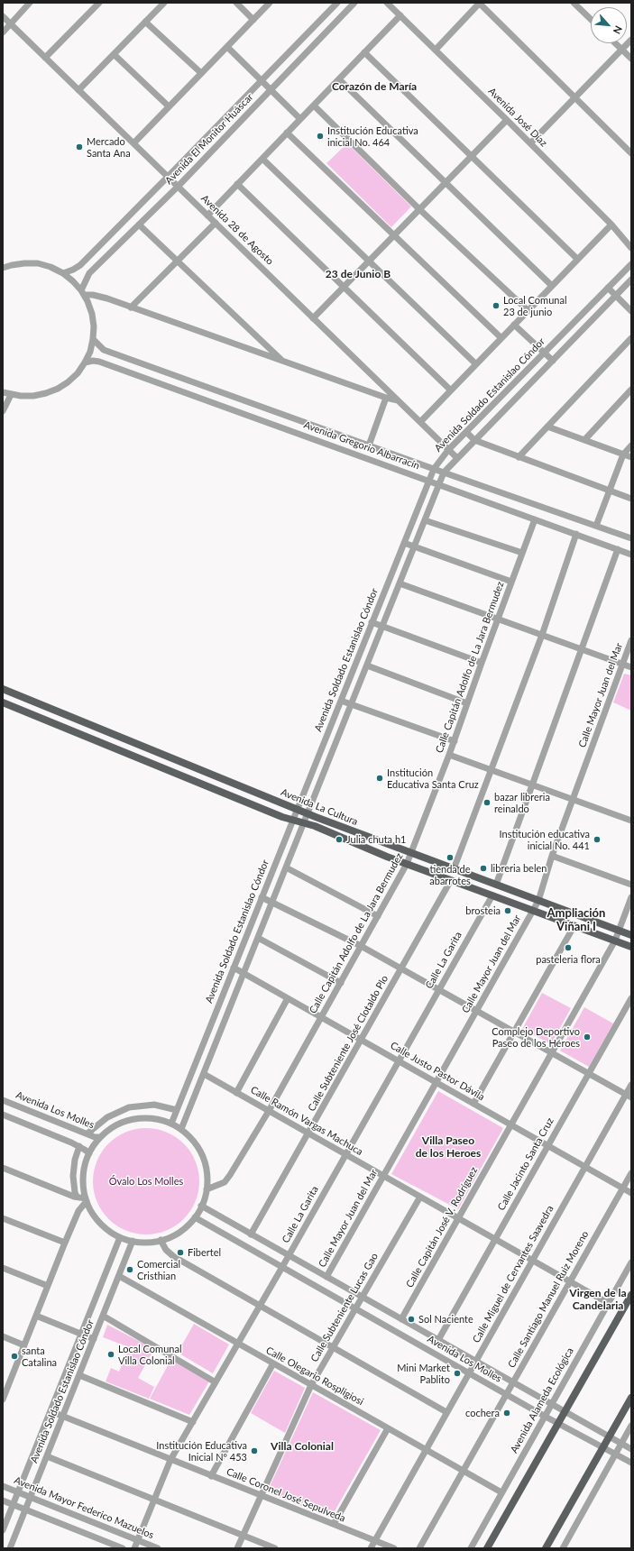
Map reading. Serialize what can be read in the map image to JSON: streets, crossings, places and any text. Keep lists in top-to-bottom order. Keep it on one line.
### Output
{"streets":{"main road":["Avenida La Cultura"],"street":["Avenida José Díaz","Avenida El Monitor Huáscar","Avenida 28 de Agosto","Avenida Soldado Estanislao Cóndor","Avenida Gregorio Albarracín","Calle Capitán Adolfo de La Jara Bermudez","Calle Mayor Juan del Mar","Calle La Garita","Calle Subteniente José Clotaldo Plo","Calle Justo Pastor Dávila","Avenida Los Molles","Calle Ramón Vargas Machuca","Calle Jacinto Santa Cruz","Calle Capitán José V. Rodríguez","Calle Miguel de Cervantes Saavedra","Calle Santiago Manuel Ruiz Moreno","Calle Subteniente Lucas Gao","Calle Olegario Rospligiosi","Avenida Alameda Ecológica","Calle Coronel José Sepulveda","Avenida Mayor Federico Mazuelos"]},"crossings":[["Avenida El Monitor Huáscar","Avenida 28 de Agosto"],["Avenida 28 de Agosto","Avenida Soldado Estanislao Cóndor"],["Avenida Soldado Estanislao Cóndor","Avenida Gregorio Albarracín"],["Avenida Soldado Estanislao Cóndor","Calle Capitán Adolfo de La Jara Bermudez"],["Avenida Soldado Estanislao Cóndor","Avenida La Cultura"],["Avenida Soldado Estanislao Cóndor","Calle Justo Pastor Dávila"],["Avenida Soldado Estanislao Cóndor","Avenida Los Molles"],["Avenida Soldado Estanislao Cóndor","Calle Ramón Vargas Machuca"],["Avenida Soldado Estanislao Cóndor","Calle Olegario Rospligiosi"],["Avenida Soldado Estanislao Cóndor","Calle Coronel José Sepulveda"],["Avenida Soldado Estanislao Cóndor","Avenida Mayor Federico Mazuelos"],["Avenida Gregorio Albarracín","Calle Capitán Adolfo de La Jara Bermudez"],["Calle Capitán Adolfo de La Jara Bermudez","Avenida La Cultura"],["Calle Capitán Adolfo de La Jara Bermudez","Calle Justo Pastor Dávila"],["Calle Capitán Adolfo de La Jara Bermudez","Avenida Los Molles"],["Calle Capitán Adolfo de La Jara Bermudez","Calle Ramón Vargas Machuca"],["Calle Mayor Juan del Mar","Avenida La Cultura"],["Calle Mayor Juan del Mar","Calle Justo Pastor Dávila"],["Calle Mayor Juan del Mar","Avenida Los Molles"],["Calle Mayor Juan del Mar","Calle Ramón Vargas Machuca"],["Avenida La Cultura","Calle La Garita"],["Avenida La Cultura","Calle Subteniente José Clotaldo Plo"],["Avenida La Cultura","Calle Capitán José V. Rodríguez"],["Calle La Garita","Calle Justo Pastor Dávila"],["Calle La Garita","Avenida Los Molles"],["Calle La Garita","Calle Ramón Vargas Machuca"],["Calle La Garita","Calle Olegario Rospligiosi"],["Calle La Garita","Calle Coronel José Sepulveda"],["Calle La Garita","Avenida Mayor Federico Mazuelos"],["Calle Subteniente José Clotaldo Plo","Calle Justo Pastor Dávila"],["Calle Subteniente José Clotaldo Plo","Avenida Los Molles"],["Calle Subteniente José Clotaldo Plo","Calle Ramón Vargas Machuca"],["Calle Justo Pastor Dávila","Calle Jacinto Santa Cruz"],["Calle Justo Pastor Dávila","Calle Capitán José V. Rodríguez"],["Calle Justo Pastor Dávila","Calle Miguel de Cervantes Saavedra"],["Calle Justo Pastor Dávila","Calle Santiago Manuel Ruiz Moreno"],["Avenida Los Molles","Calle Jacinto Santa Cruz"],["Avenida Los Molles","Calle Capitán José V. Rodríguez"],["Avenida Los Molles","Calle Miguel de Cervantes Saavedra"],["Avenida Los Molles","Calle Santiago Manuel Ruiz Moreno"],["Avenida Los Molles","Calle Subteniente Lucas Gao"],["Avenida Los Molles","Avenida Alameda Ecológica"],["Calle Ramón Vargas Machuca","Calle Jacinto Santa Cruz"],["Calle Ramón Vargas Machuca","Calle Capitán José V. Rodríguez"],["Calle Ramón Vargas Machuca","Calle Miguel de Cervantes Saavedra"],["Calle Ramón Vargas Machuca","Calle Santiago Manuel Ruiz Moreno"],["Calle Ramón Vargas Machuca","Calle Subteniente Lucas Gao"],["Calle Ramón Vargas Machuca","Avenida Alameda Ecológica"],["Calle Miguel de Cervantes Saavedra","Calle Olegario Rospligiosi"],["Calle Miguel de Cervantes Saavedra","Calle Coronel José Sepulveda"],["Calle Santiago Manuel Ruiz Moreno","Calle Olegario Rospligiosi"],["Calle Subteniente Lucas Gao","Calle Olegario Rospligiosi"],["Calle Subteniente Lucas Gao","Calle Coronel José Sepulveda"],["Calle Olegario Rospligiosi","Avenida Alameda Ecológica"]],"districts":["Corazón de María","23 de Junio B","Ampliación Viñani I","Villa Paseo de los Heroes","Virgen de la Candelaria","Villa Colonial"],"parks":["Óvalo Los Molles"],"places":["Institución Educativa inicial No. 464","Mercado Santa Ana","Local Comunal 23 de junio","Institución Educativa Santa Cruz","bazar libreria reinaldo","Julia chuta h1","Institución educativa inicial No. 441","tienda de abarrotes","libreria belen","brosteia","pasteleria flora","Complejo Deportivo Paseo de los Héroes","Fibertel","Comercial Cristhian","Sol Naciente","Local Comunal Villa Colonial","santa Catalina","Mini Market Pablito","cochera","Institución Educativa Inicial Nº 453"],"north":"bottom right"}
